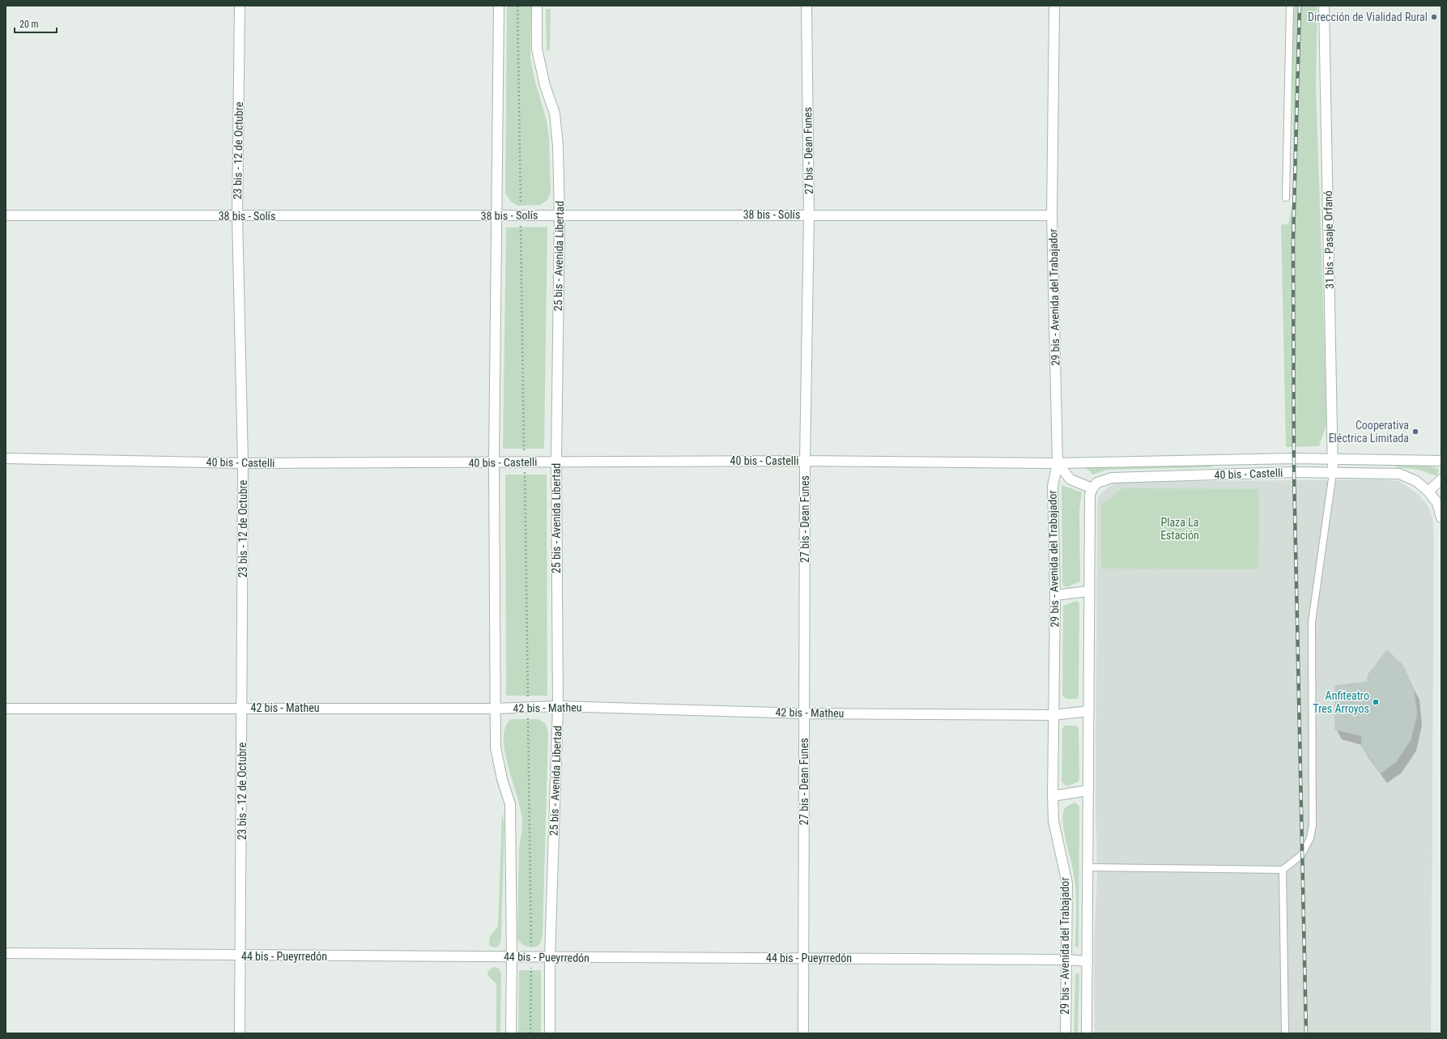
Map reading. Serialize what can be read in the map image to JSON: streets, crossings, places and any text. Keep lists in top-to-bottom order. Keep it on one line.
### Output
{"streets":{"street":["23 bis - 12 de Octubre","27 bis - Dean Funes","38 bis - Solís","31 bis - Pasaje Orfanó","25 bis - Avenida Libertad","29 bis - Avenida del Trabajador","40 bis - Castelli","42 bis - Matheu","44 bis - Pueyrredón"]},"crossings":[["23 bis - 12 de Octubre","38 bis - Solís"],["23 bis - 12 de Octubre","40 bis - Castelli"],["23 bis - 12 de Octubre","42 bis - Matheu"],["23 bis - 12 de Octubre","44 bis - Pueyrredón"],["27 bis - Dean Funes","38 bis - Solís"],["27 bis - Dean Funes","40 bis - Castelli"],["27 bis - Dean Funes","42 bis - Matheu"],["27 bis - Dean Funes","44 bis - Pueyrredón"],["38 bis - Solís","25 bis - Avenida Libertad"],["38 bis - Solís","29 bis - Avenida del Trabajador"],["31 bis - Pasaje Orfanó","40 bis - Castelli"],["25 bis - Avenida Libertad","40 bis - Castelli"],["25 bis - Avenida Libertad","42 bis - Matheu"],["25 bis - Avenida Libertad","44 bis - Pueyrredón"],["29 bis - Avenida del Trabajador","40 bis - Castelli"],["29 bis - Avenida del Trabajador","42 bis - Matheu"],["29 bis - Avenida del Trabajador","44 bis - Pueyrredón"]],"parks":["Plaza La Estación"],"places":["Dirección de Vialidad Rural","Cooperativa Eléctrica Limitada","Anfiteatro Tres Arroyos"],"scale_bar":"20 m"}
